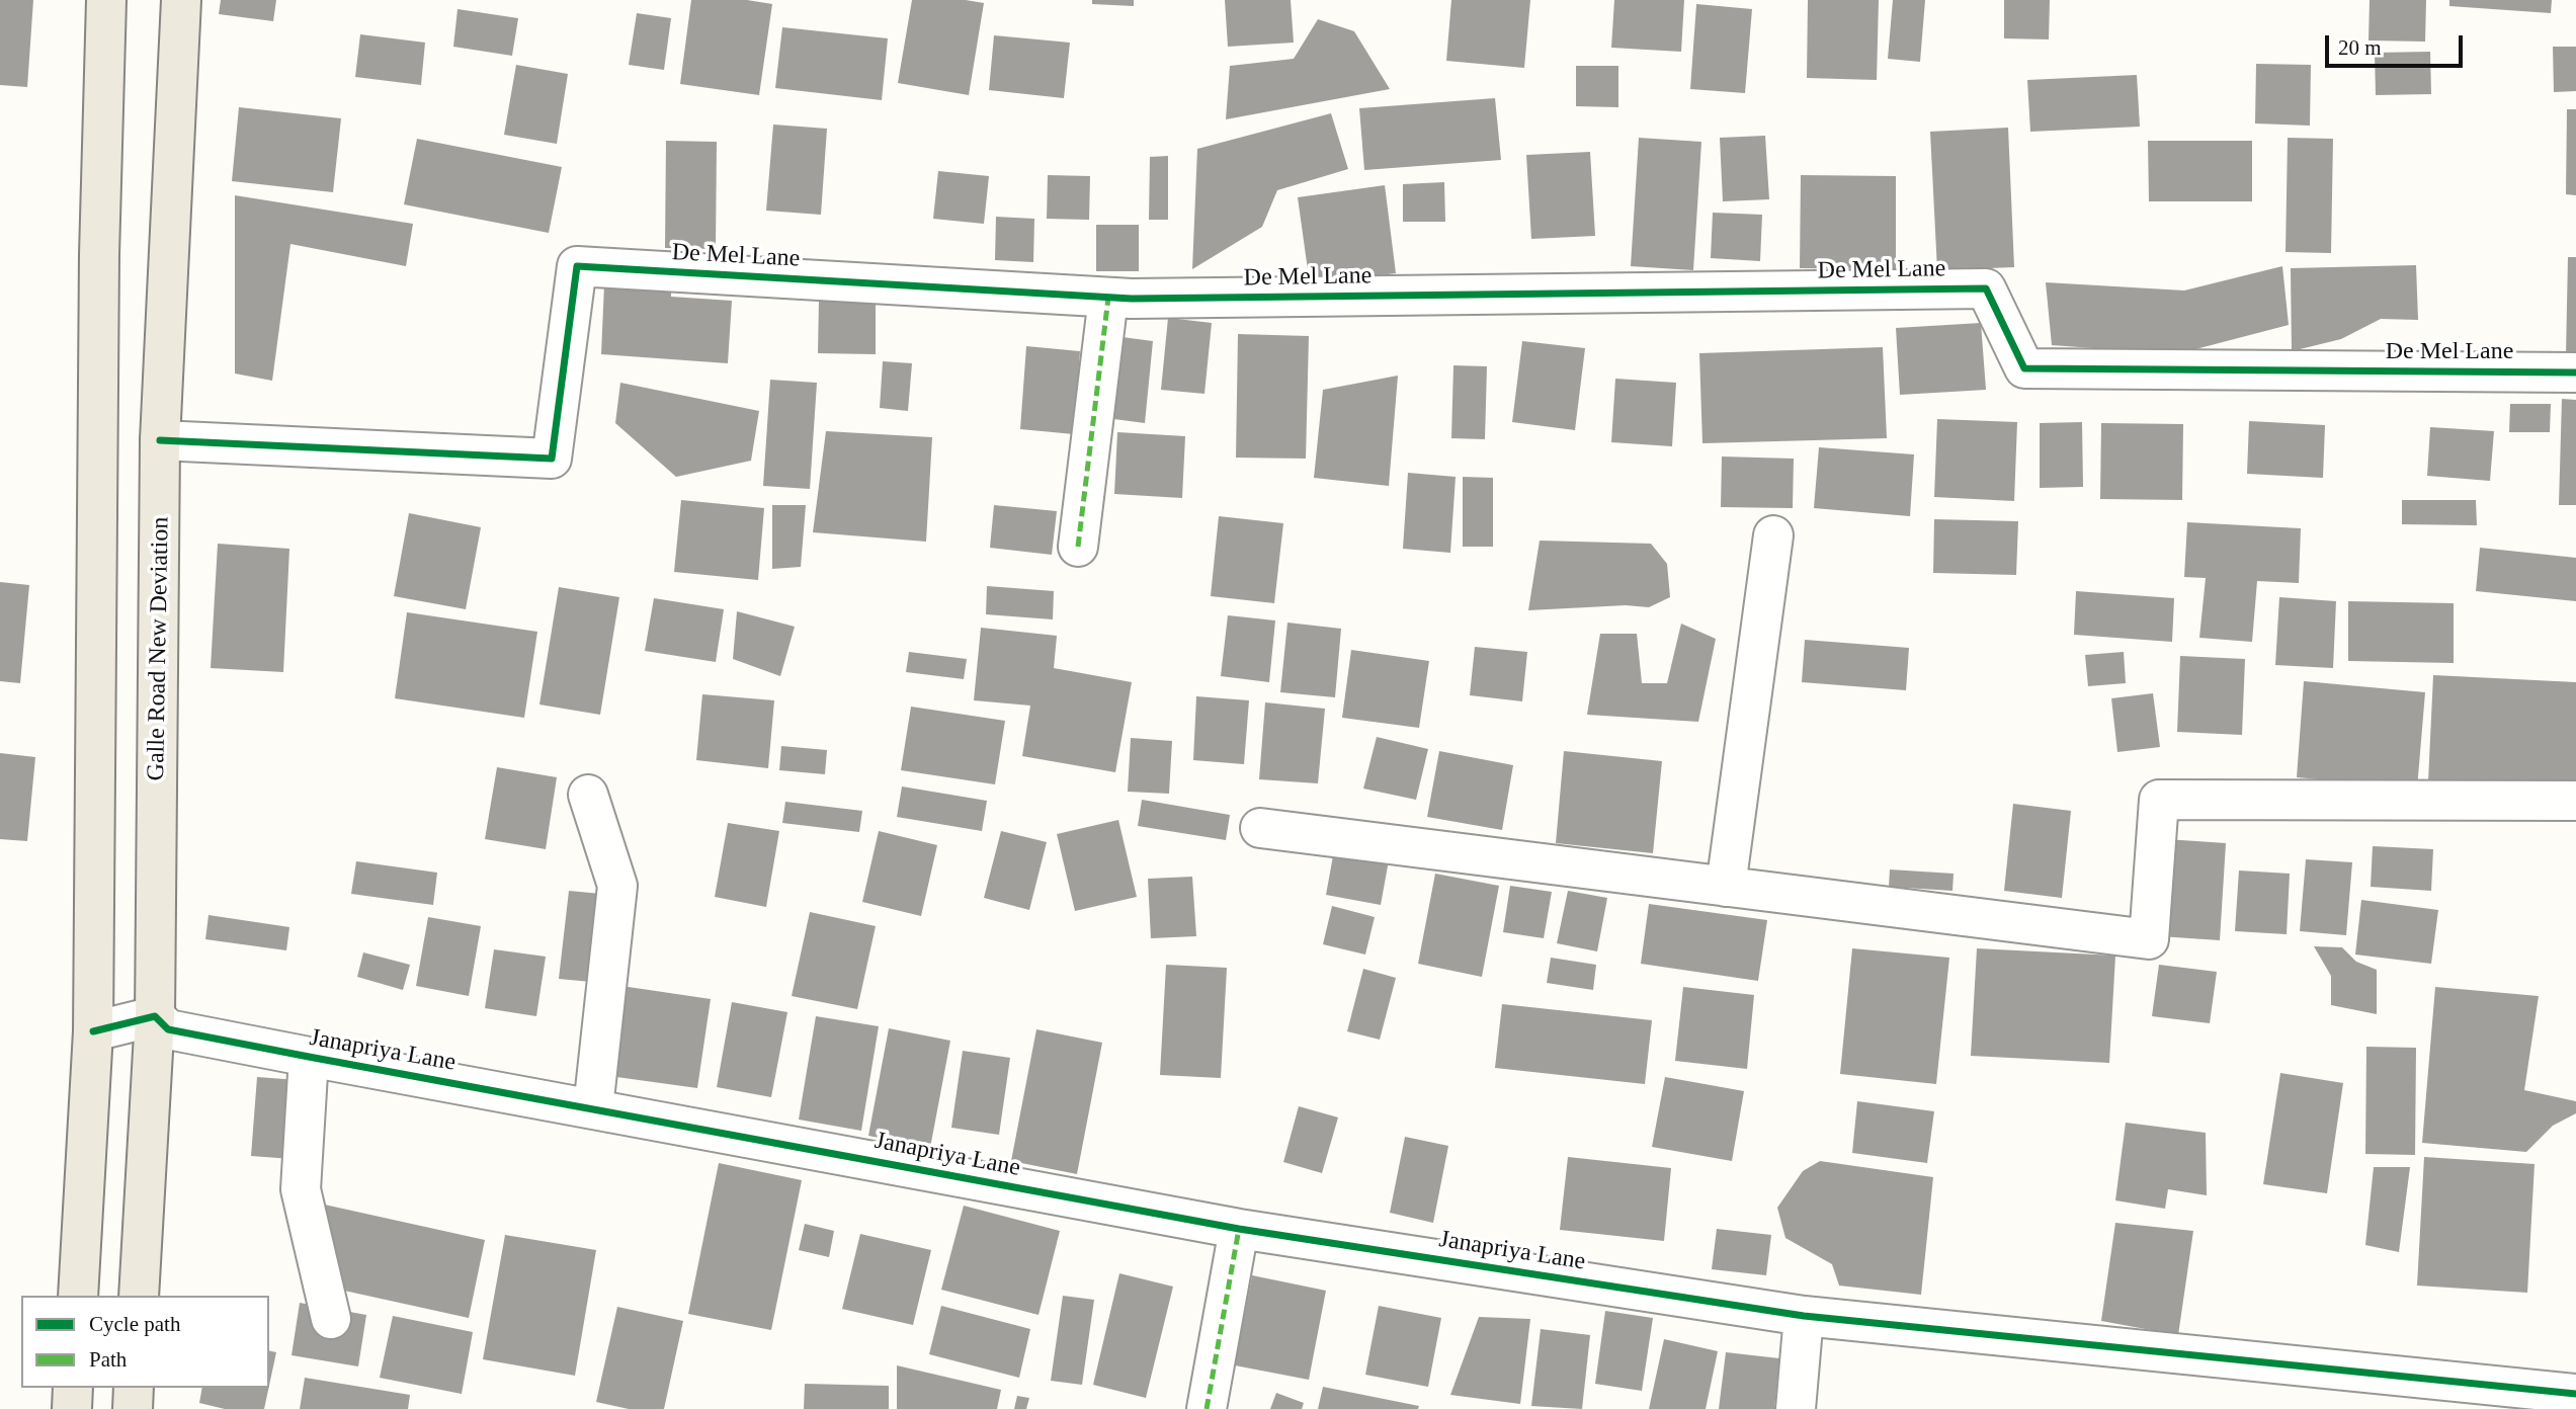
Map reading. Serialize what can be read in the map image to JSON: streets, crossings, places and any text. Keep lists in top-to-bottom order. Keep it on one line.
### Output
{"streets":{"main road":["Galle Road New Deviation"],"street":["De Mel Lane","Janapriya Lane"]},"crossings":[["De Mel Lane","Galle Road New Deviation"],["Galle Road New Deviation","Janapriya Lane"]],"legend":["Cycle path","Path"],"scale_bar":"20 m"}
